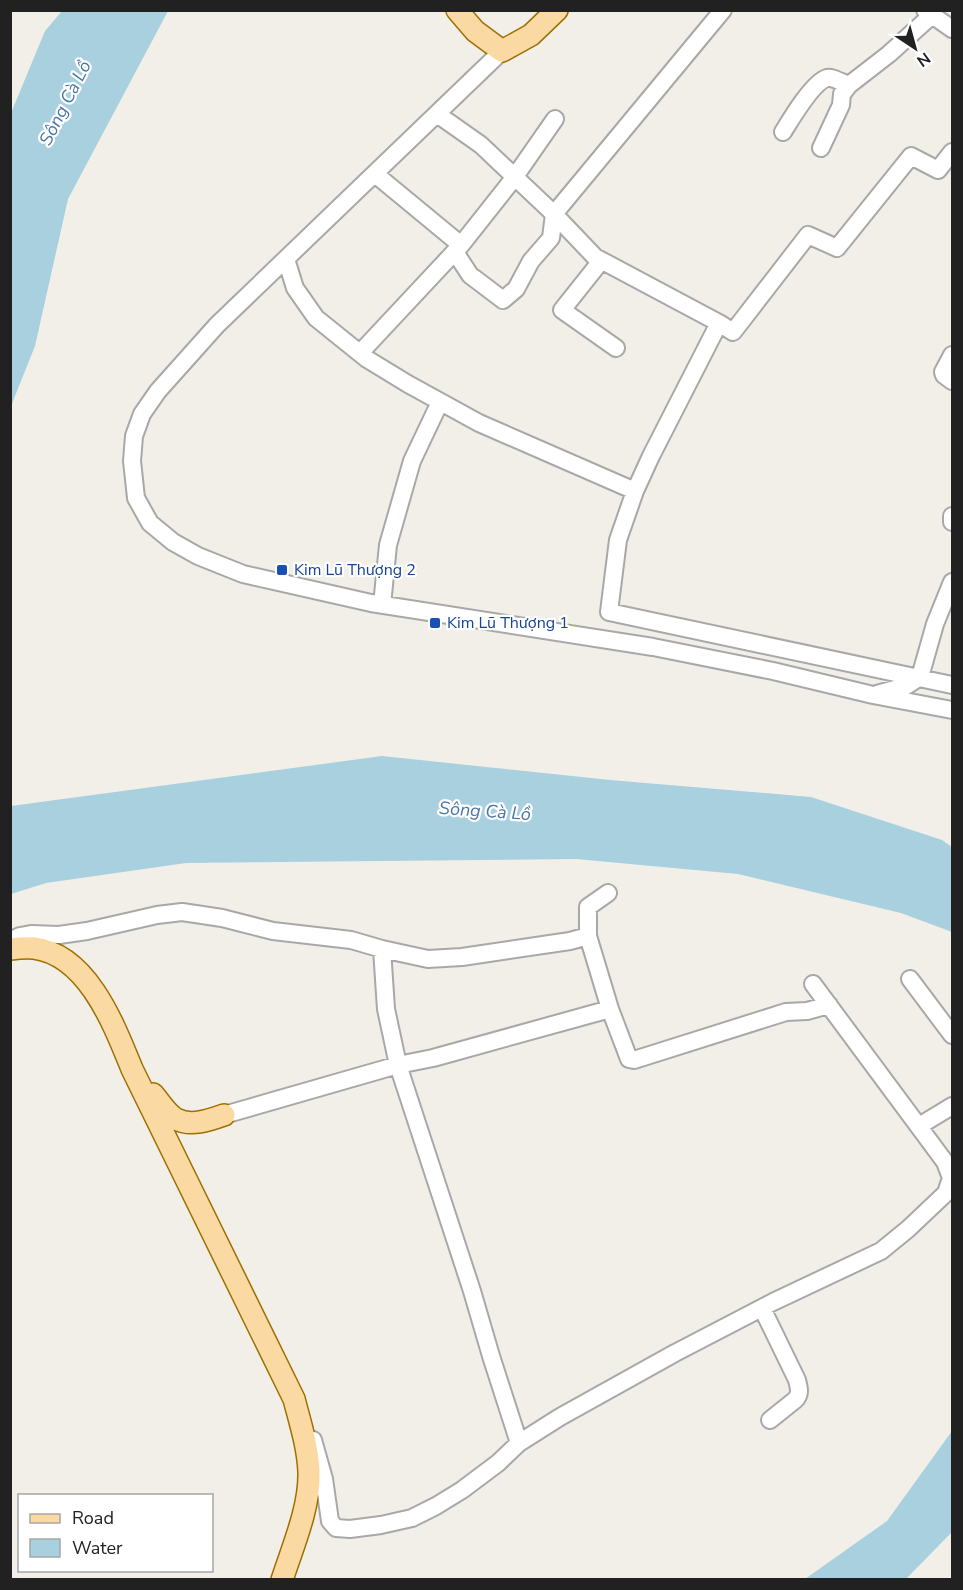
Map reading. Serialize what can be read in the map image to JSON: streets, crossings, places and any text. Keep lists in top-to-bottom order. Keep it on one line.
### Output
{"water":["Sông Cà Lồ"],"places":{"transit":["Kim Lũ Thượng 2","Kim Lũ Thượng 1"]},"legend":["Road","Water"],"north":"bottom right"}
